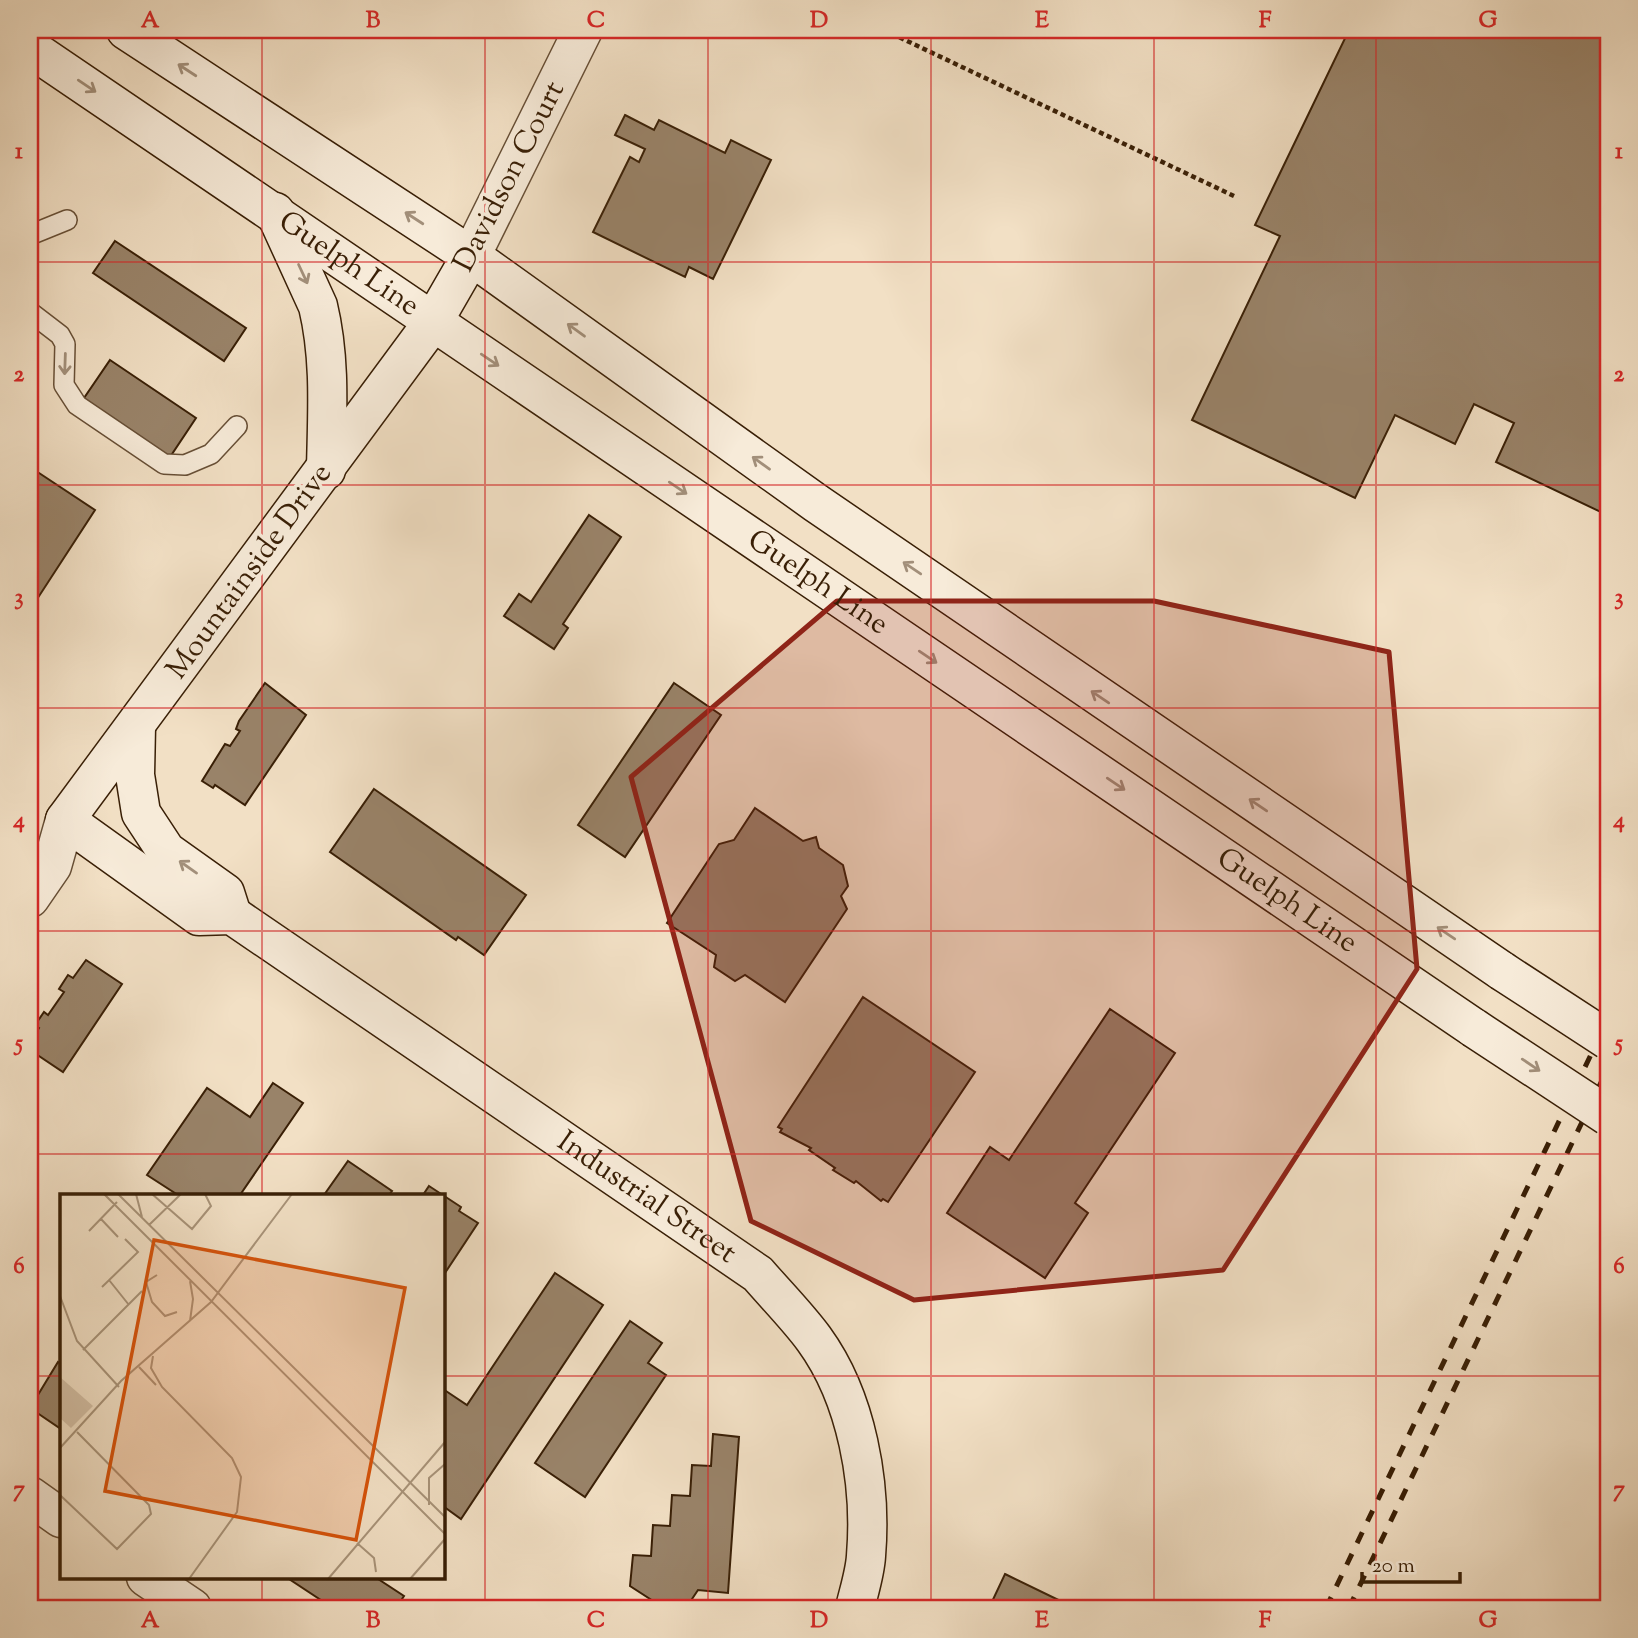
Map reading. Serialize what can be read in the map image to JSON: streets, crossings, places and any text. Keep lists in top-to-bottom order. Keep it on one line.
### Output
{"streets":{"main road":["Davidson Court","Guelph Line","Mountainside Drive","Industrial Street"]},"crossings":[["Davidson Court","Guelph Line"],["Davidson Court","Mountainside Drive"],["Guelph Line","Mountainside Drive"],["Mountainside Drive","Industrial Street"]],"scale_bar":"20 m","grid":{"columns":["A","B","C","D","E","F","G"],"rows":["1","2","3","4","5","6","7"]}}
